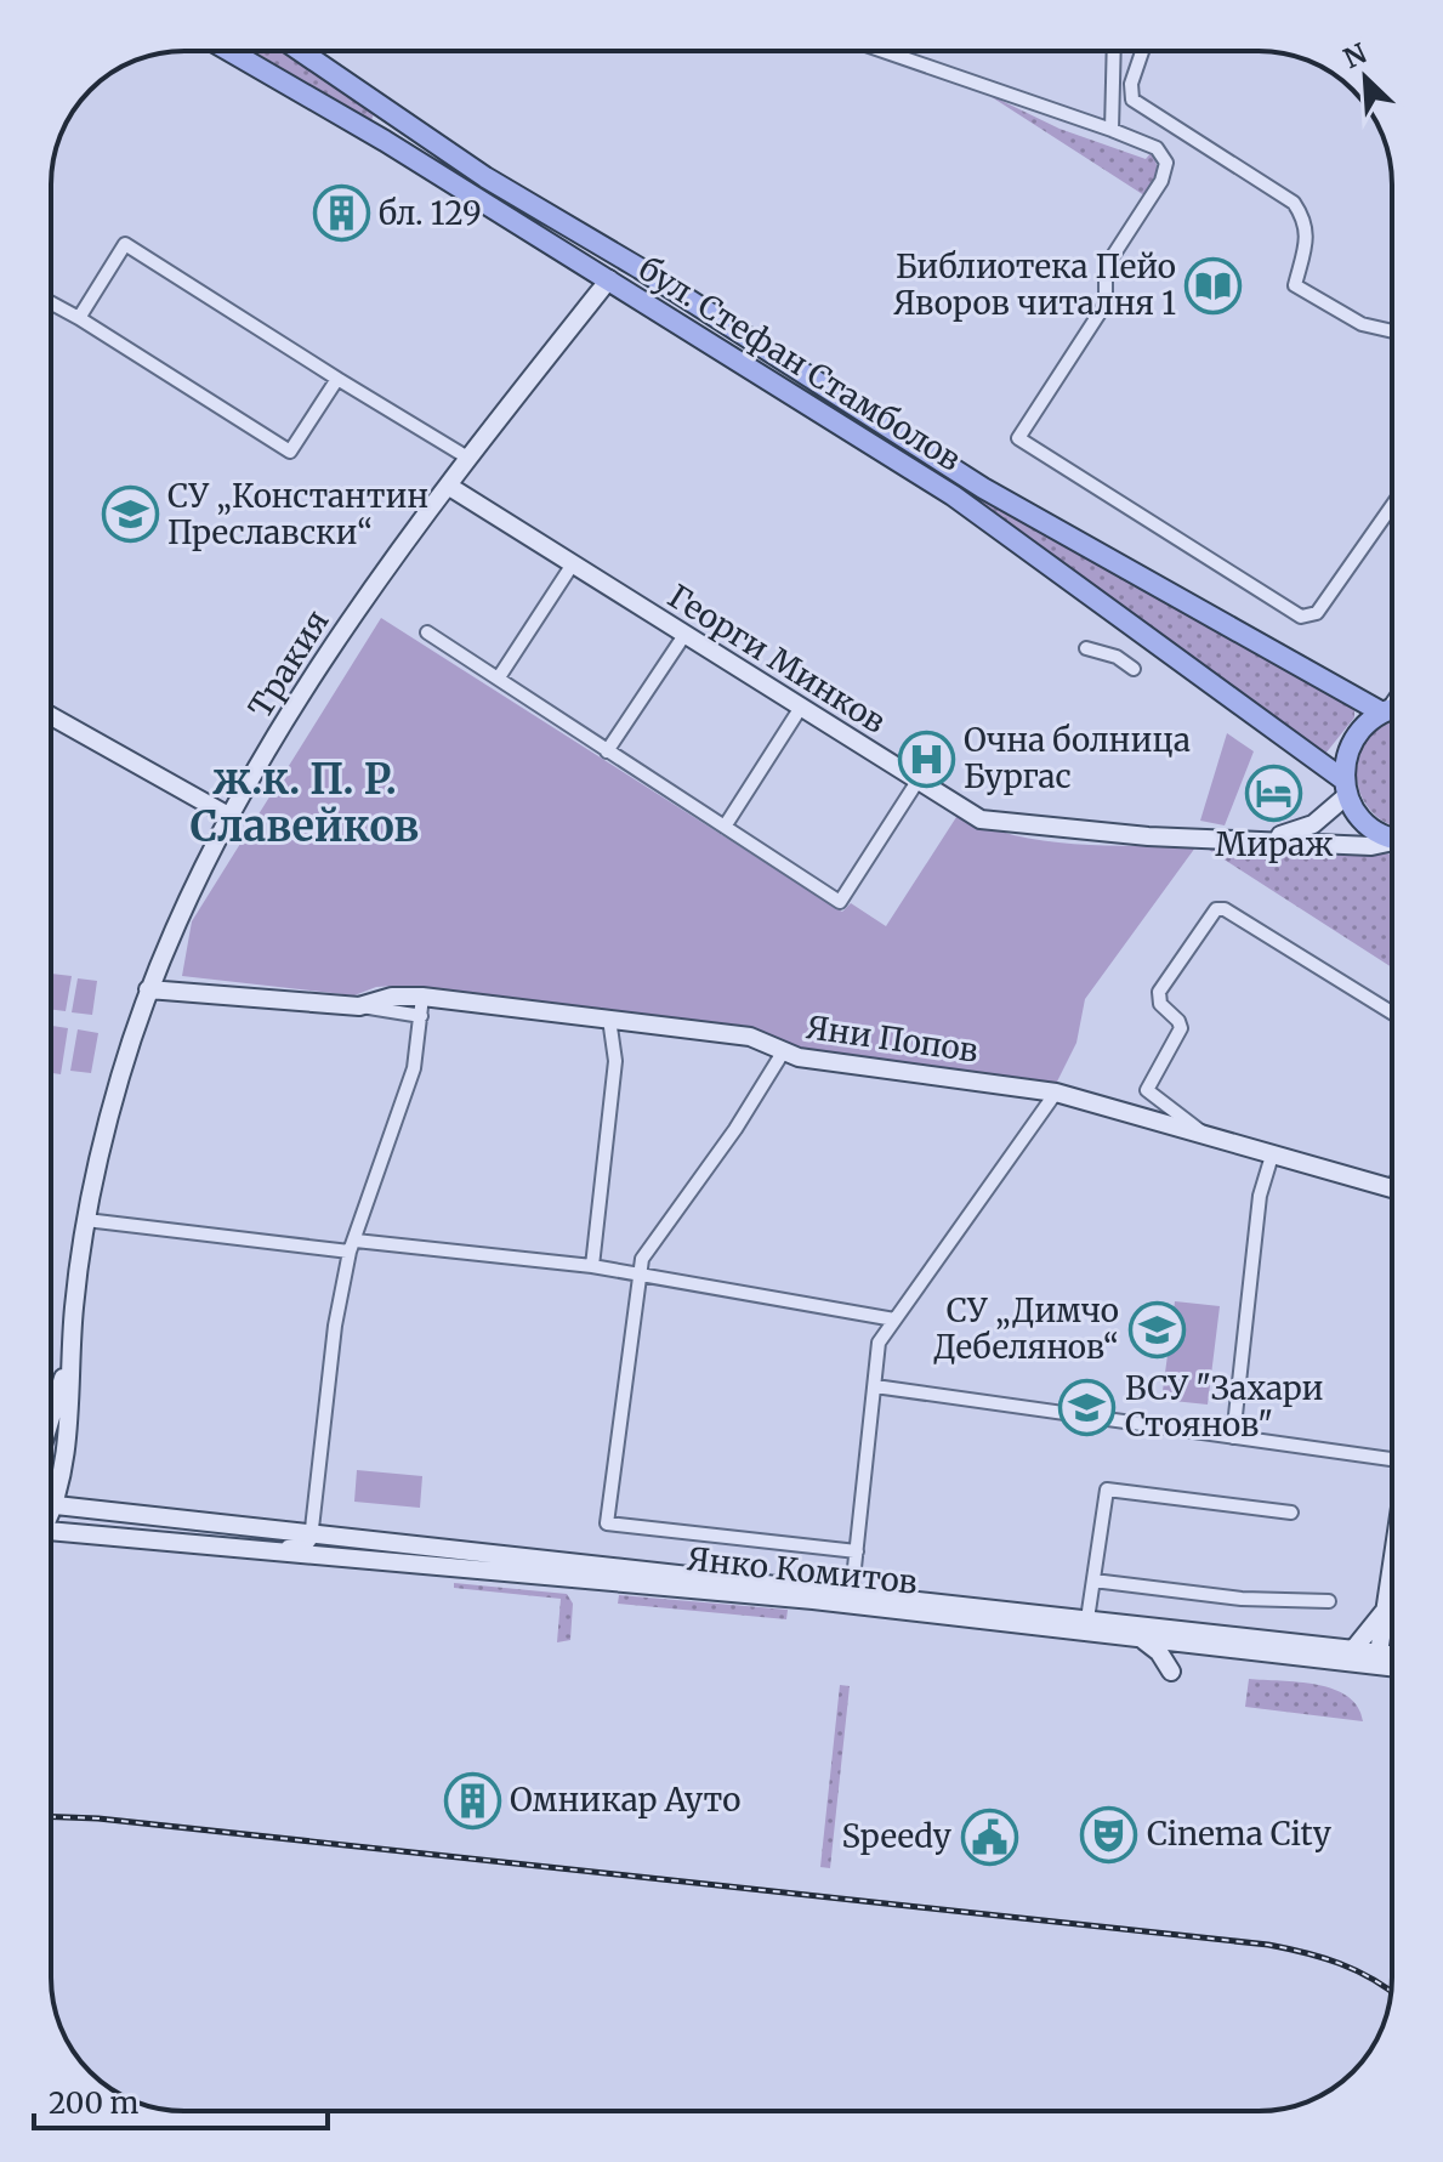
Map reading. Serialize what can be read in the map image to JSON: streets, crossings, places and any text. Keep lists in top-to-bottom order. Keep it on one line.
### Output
{"streets":{"main road":["бул. Стефан Стамболов","Георги Минков","Тракия","Яни Попов","Янко Комитов"]},"crossings":[["бул. Стефан Стамболов","Георги Минков"],["бул. Стефан Стамболов","Тракия"],["Георги Минков","Тракия"],["Тракия","Яни Попов"]],"districts":["ж.к. П. Р. Славейков"],"places":{"building":["бл. 129","Омникар Ауто"],"library":["Библиотека Пейо Яворов читалня 1"],"school or university":["СУ „Константин Преславски“","СУ „Димчо Дебелянов“","ВСУ \"Захари Стоянов\""],"hospital":["Oчна болница Бургас"],"hotel":["Мираж"],"theatre":["Cinema City"],"public building":["Speedy"]},"scale_bar":"200 m","north":"top left"}
